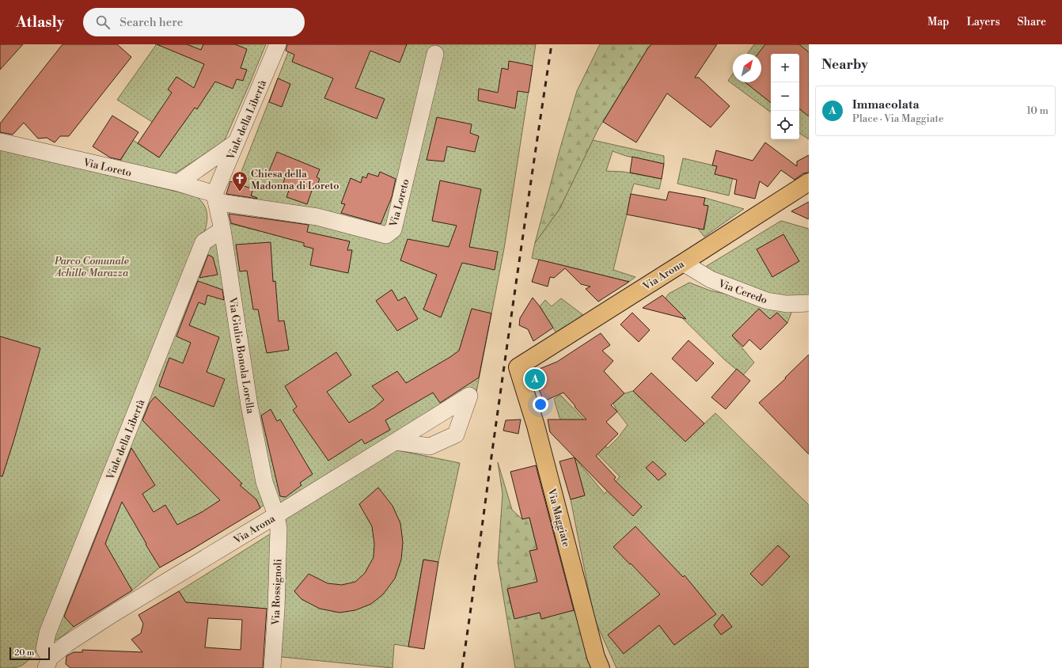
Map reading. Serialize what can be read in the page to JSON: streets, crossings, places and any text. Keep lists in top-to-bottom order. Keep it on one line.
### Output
{"streets":{"main road":["Via Arona","Via Maggiate"],"street":["Viale della Libertà","Via Loreto","Via Ceredo","Via Giulio Bonola Lorella","Via Rossignoli"]},"crossings":[["Viale della Libertà","Via Loreto"],["Viale della Libertà","Via Arona"],["Viale della Libertà","Via Giulio Bonola Lorella"],["Via Loreto","Via Giulio Bonola Lorella"],["Via Arona","Via Ceredo"],["Via Arona","Via Giulio Bonola Lorella"],["Via Arona","Via Maggiate"],["Via Arona","Via Rossignoli"],["Via Giulio Bonola Lorella","Via Rossignoli"]],"parks":["Parco Comunale Achille Marazza"],"places":{"church":["Chiesa della Madonna di Loreto"]},"scale_bar":"20 m","north":"top right","page":{"header":"Atlasly","search":"Search here","nav":["Map","Layers","Share"],"heading":"Nearby","map_buttons":["+","−"],"list":[{"mark":"A","name":"Immacolata","note":"Place · Via Maggiate","value":"10 m"}],"pins":"A","scale":"20 m"}}
